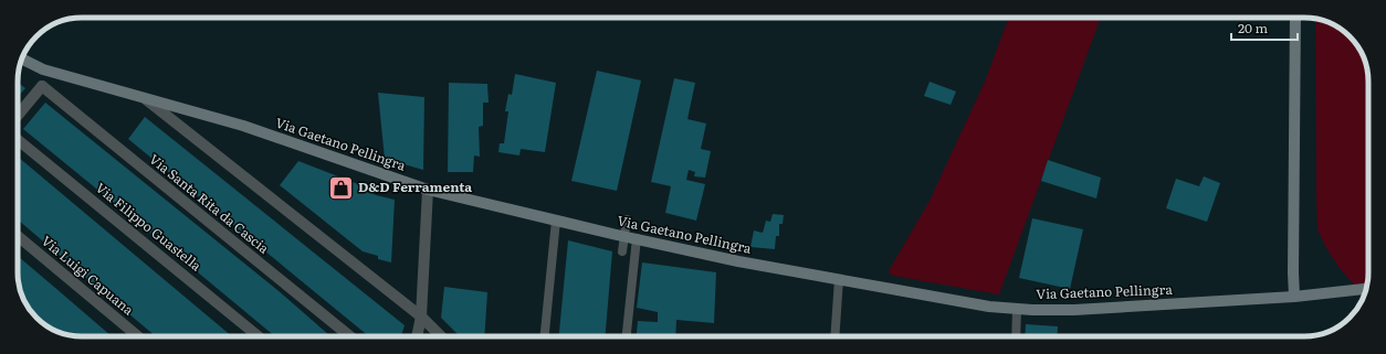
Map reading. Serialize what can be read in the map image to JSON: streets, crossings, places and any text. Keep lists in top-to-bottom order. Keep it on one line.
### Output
{"streets":{"street":["Via Gaetano Pellingra","Via Santa Rita da Cascia","Via Filippo Guastella","Via Luigi Capuana"]},"places":{"shop":["D&D Ferramenta"]},"scale_bar":"20 m"}
